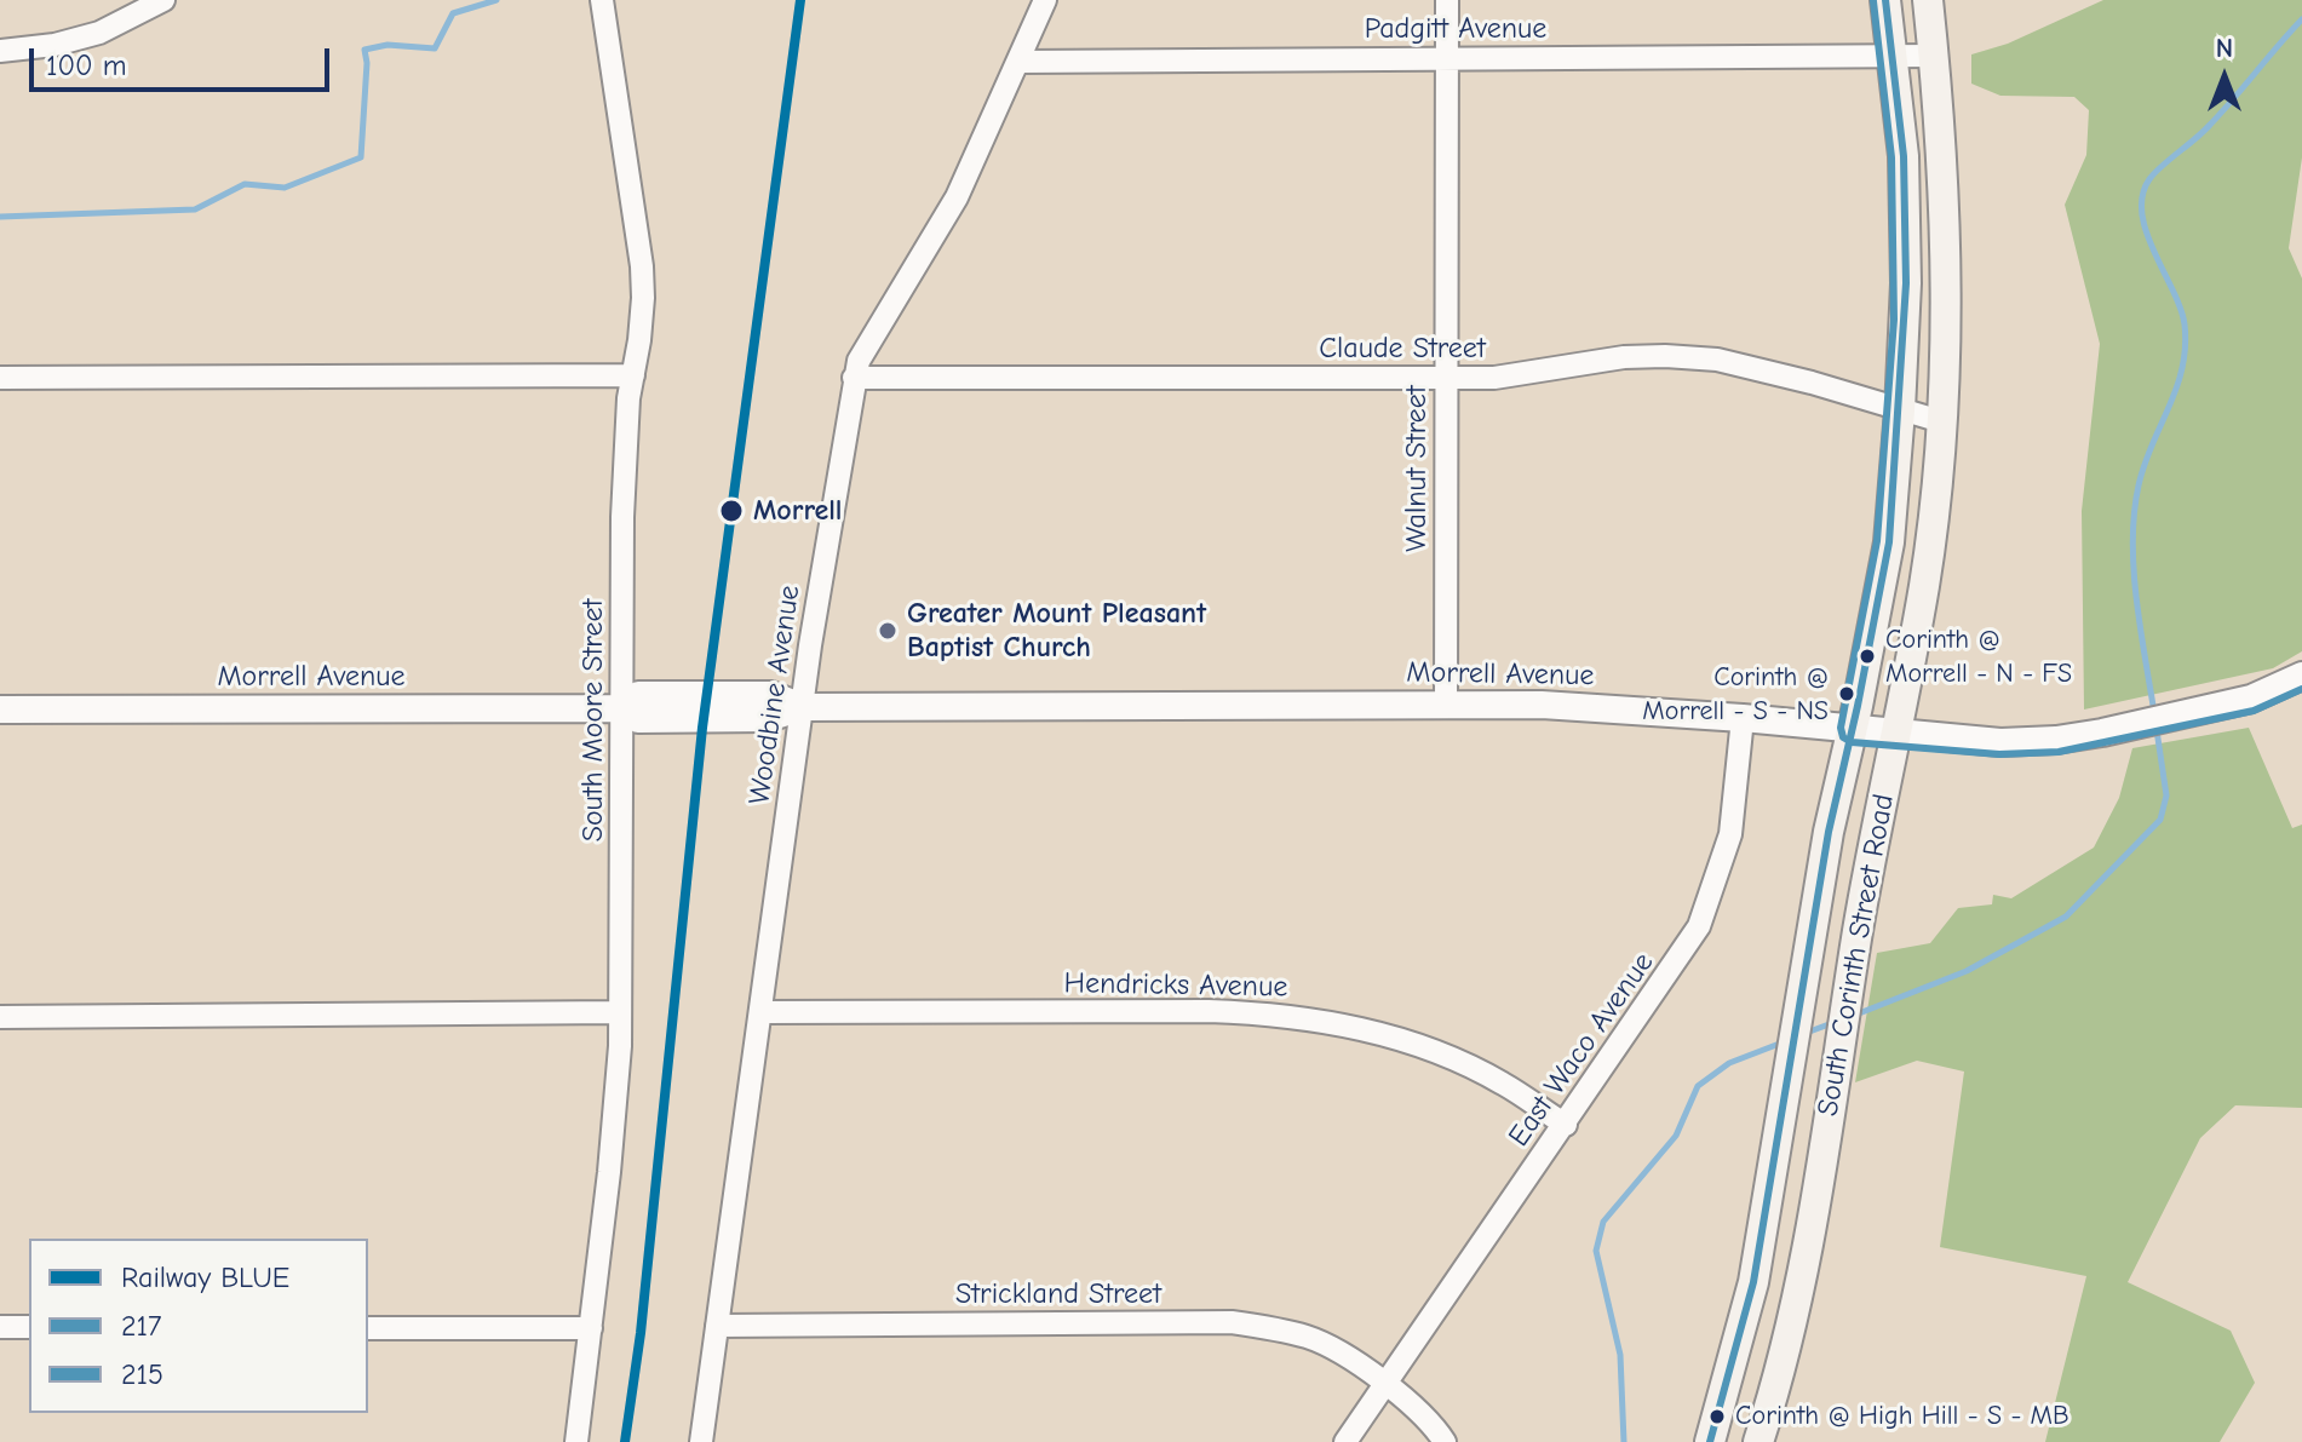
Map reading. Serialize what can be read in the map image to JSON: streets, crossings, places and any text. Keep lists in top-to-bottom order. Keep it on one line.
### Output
{"streets":{"main road":["South Corinth Street Road"],"street":["Padgitt Avenue","Claude Street","Walnut Street","Morrell Avenue","Woodbine Avenue","South Moore Street","Hendricks Avenue","East Waco Avenue","Strickland Street"]},"crossings":[["Padgitt Avenue","Walnut Street"],["Padgitt Avenue","Woodbine Avenue"],["Padgitt Avenue","South Corinth Street Road"],["Claude Street","Walnut Street"],["Claude Street","Woodbine Avenue"],["Claude Street","South Corinth Street Road"],["Walnut Street","Morrell Avenue"],["Morrell Avenue","Woodbine Avenue"],["Morrell Avenue","South Moore Street"],["Morrell Avenue","South Corinth Street Road"],["Morrell Avenue","East Waco Avenue"],["Woodbine Avenue","Hendricks Avenue"],["Woodbine Avenue","Strickland Street"],["Hendricks Avenue","East Waco Avenue"],["East Waco Avenue","Strickland Street"]],"places":["Morrell","Greater Mount Pleasant Baptist Church","Corinth @ Morrell - N - FS","Corinth @ Morrell - S - NS","Corinth @ High Hill - S - MB"],"lines":["rail line BLUE","transit line 217","transit line 215"],"legend":["Railway BLUE","217","215"],"scale_bar":"100 m","north":"top"}
